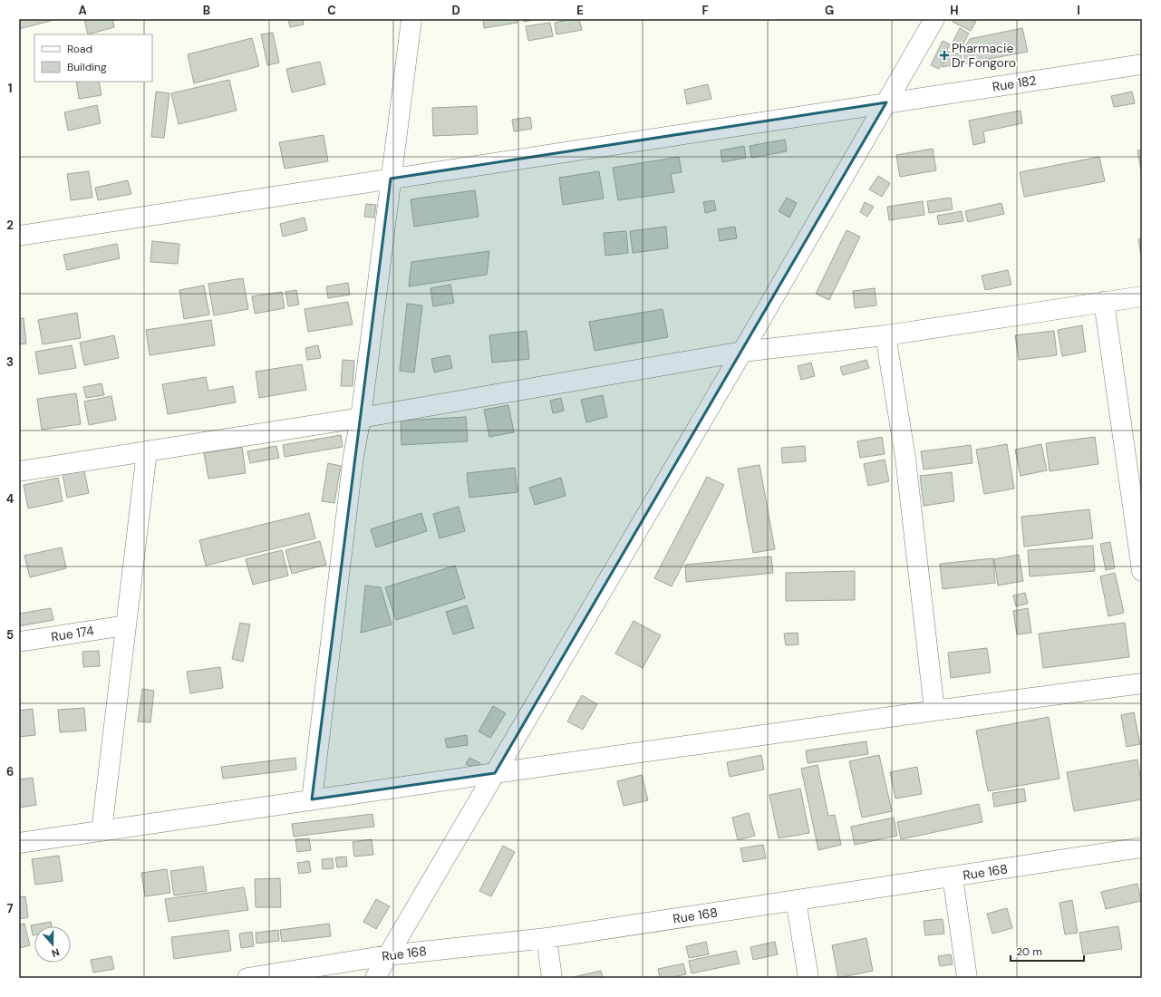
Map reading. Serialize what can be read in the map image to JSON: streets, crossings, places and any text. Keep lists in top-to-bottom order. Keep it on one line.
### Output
{"streets":{"street":["Rue 182","Rue 174","Rue 168"]},"places":{"health":["Pharmacie Dr Fongoro"]},"legend":["Road","Building"],"scale_bar":"20 m","north":"bottom","grid":{"columns":["A","B","C","D","E","F","G","H","I"],"rows":["1","2","3","4","5","6","7"]}}
